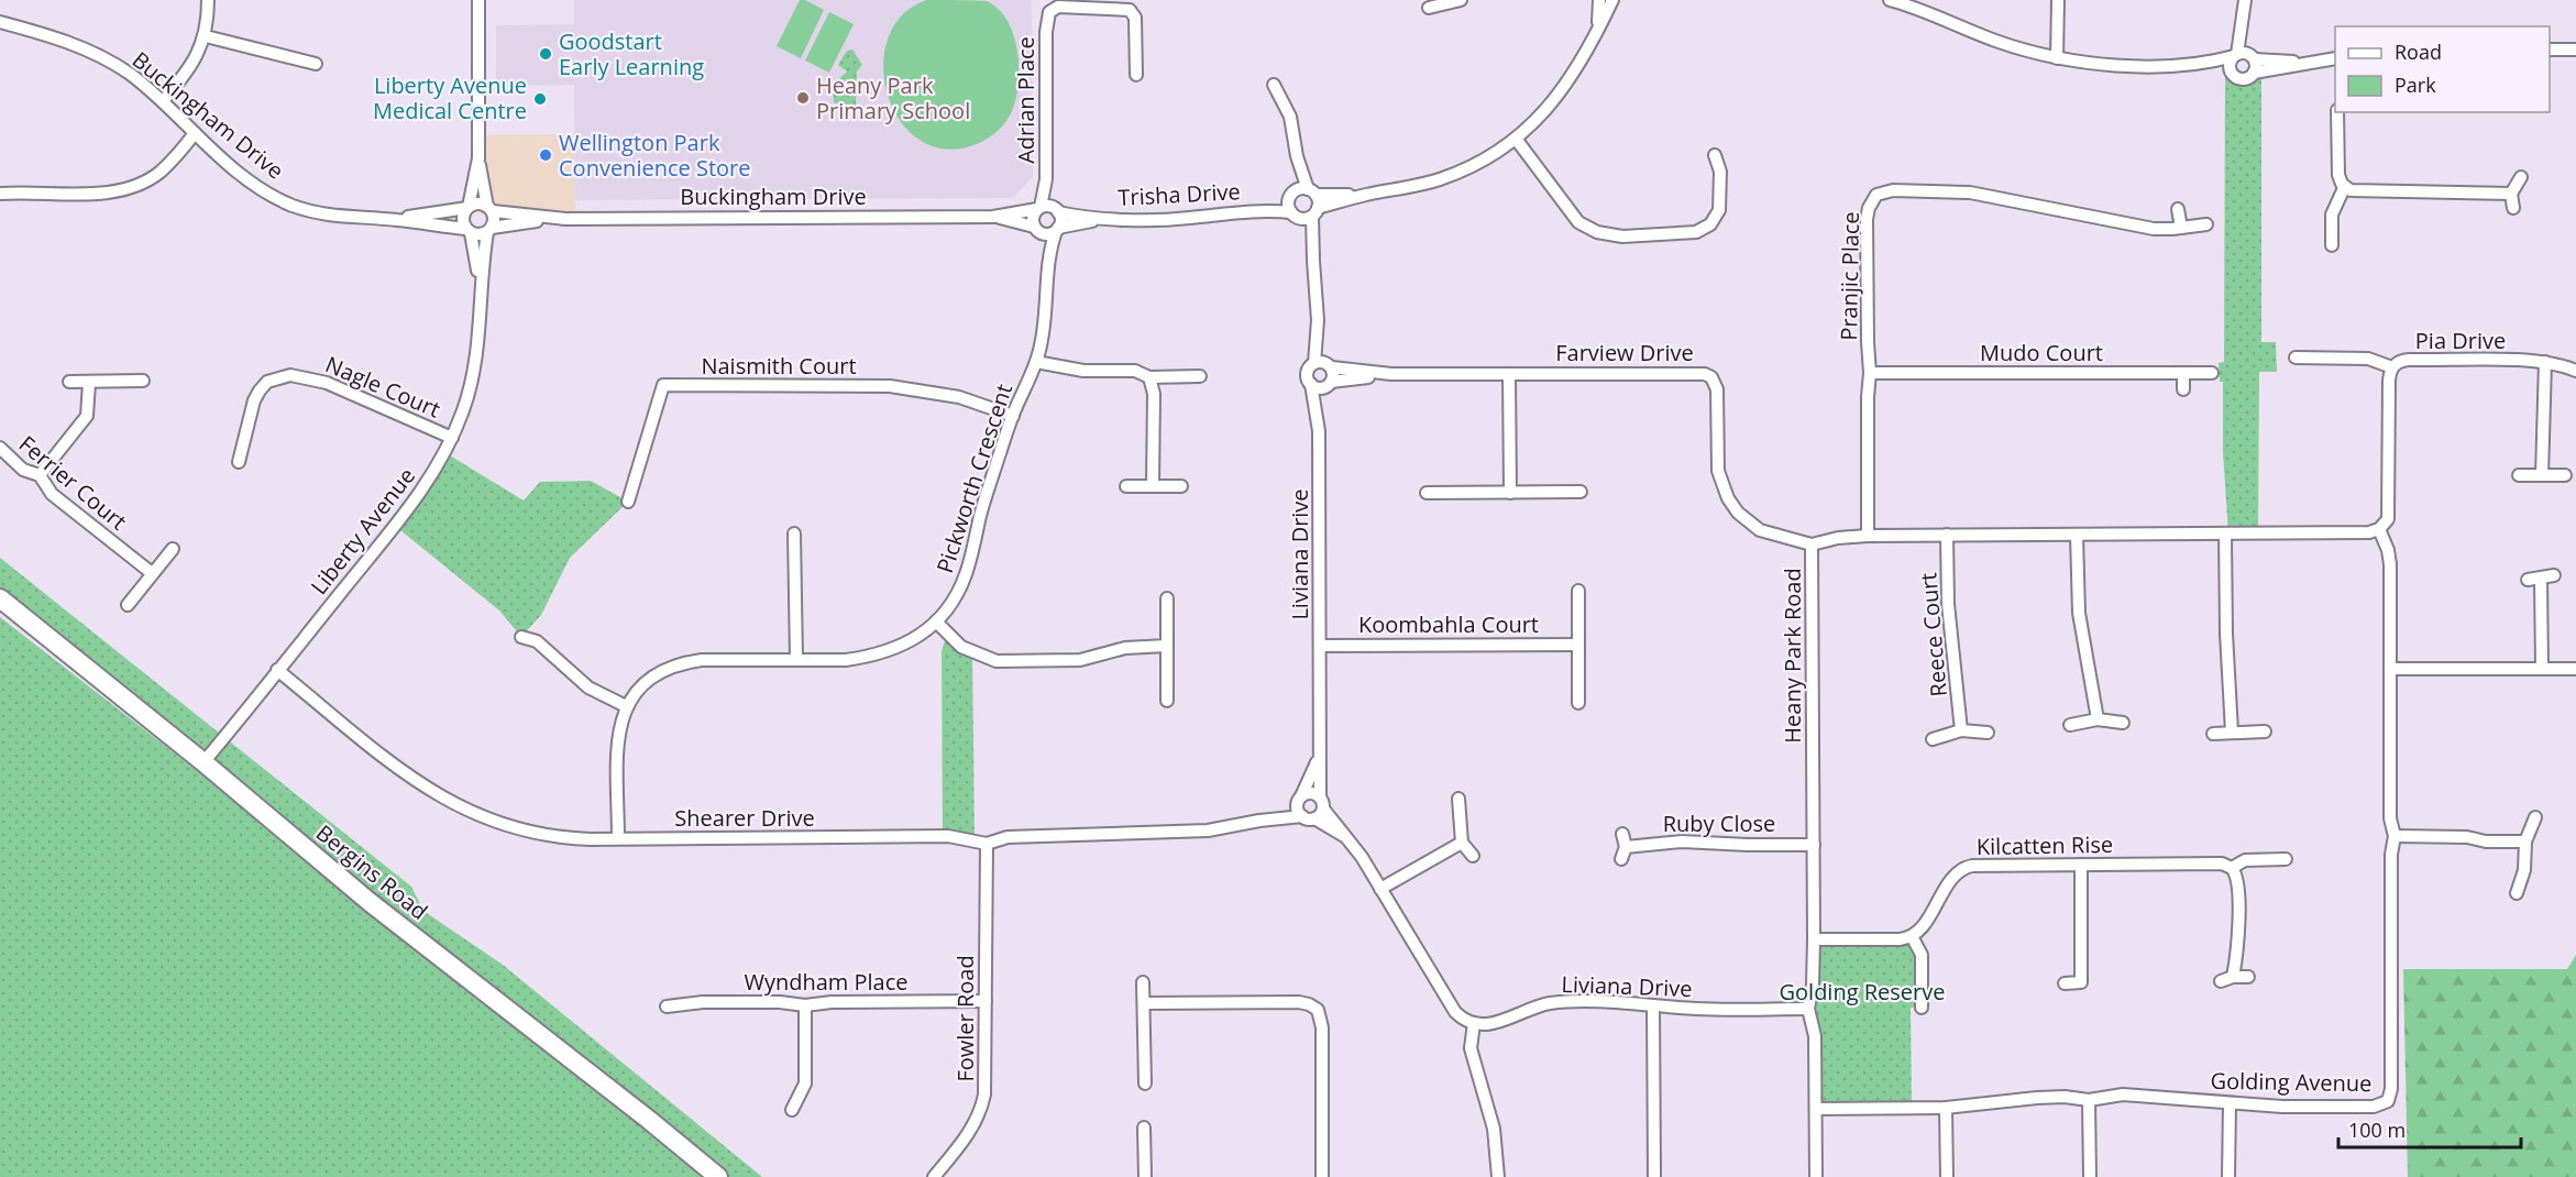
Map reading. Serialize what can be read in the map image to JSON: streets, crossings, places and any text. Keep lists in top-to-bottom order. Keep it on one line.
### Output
{"streets":{"main road":["Bergins Road"],"street":["Adrian Place","Buckingham Drive","Trisha Drive","Pranjic Place","Pia Drive","Farview Drive","Mudo Court","Naismith Court","Nagle Court","Pickworth Crescent","Ferrier Court","Liberty Avenue","Liviana Drive","Koombahla Court","Reece Court","Heany Park Road","Shearer Drive","Ruby Close","Kilcatten Rise","Wyndham Place","Fowler Road","Golding Avenue"]},"crossings":[["Adrian Place","Buckingham Drive"],["Adrian Place","Trisha Drive"],["Adrian Place","Pickworth Crescent"],["Buckingham Drive","Trisha Drive"],["Buckingham Drive","Pickworth Crescent"],["Buckingham Drive","Liberty Avenue"],["Trisha Drive","Pickworth Crescent"],["Pranjic Place","Mudo Court"],["Pranjic Place","Heany Park Road"],["Pia Drive","Heany Park Road"],["Pia Drive","Golding Avenue"],["Farview Drive","Liviana Drive"],["Farview Drive","Heany Park Road"],["Naismith Court","Pickworth Crescent"],["Nagle Court","Liberty Avenue"],["Pickworth Crescent","Shearer Drive"],["Liberty Avenue","Shearer Drive"],["Liberty Avenue","Bergins Road"],["Liviana Drive","Koombahla Court"],["Liviana Drive","Heany Park Road"],["Liviana Drive","Shearer Drive"],["Reece Court","Heany Park Road"],["Heany Park Road","Ruby Close"],["Heany Park Road","Golding Avenue"],["Shearer Drive","Fowler Road"],["Wyndham Place","Fowler Road"]],"parks":["Golding Reserve"],"places":["Goodstart Early Learning","Heany Park Primary School","Liberty Avenue Medical Centre","Wellington Park Convenience Store"],"legend":["Road","Park"],"scale_bar":"100 m"}
